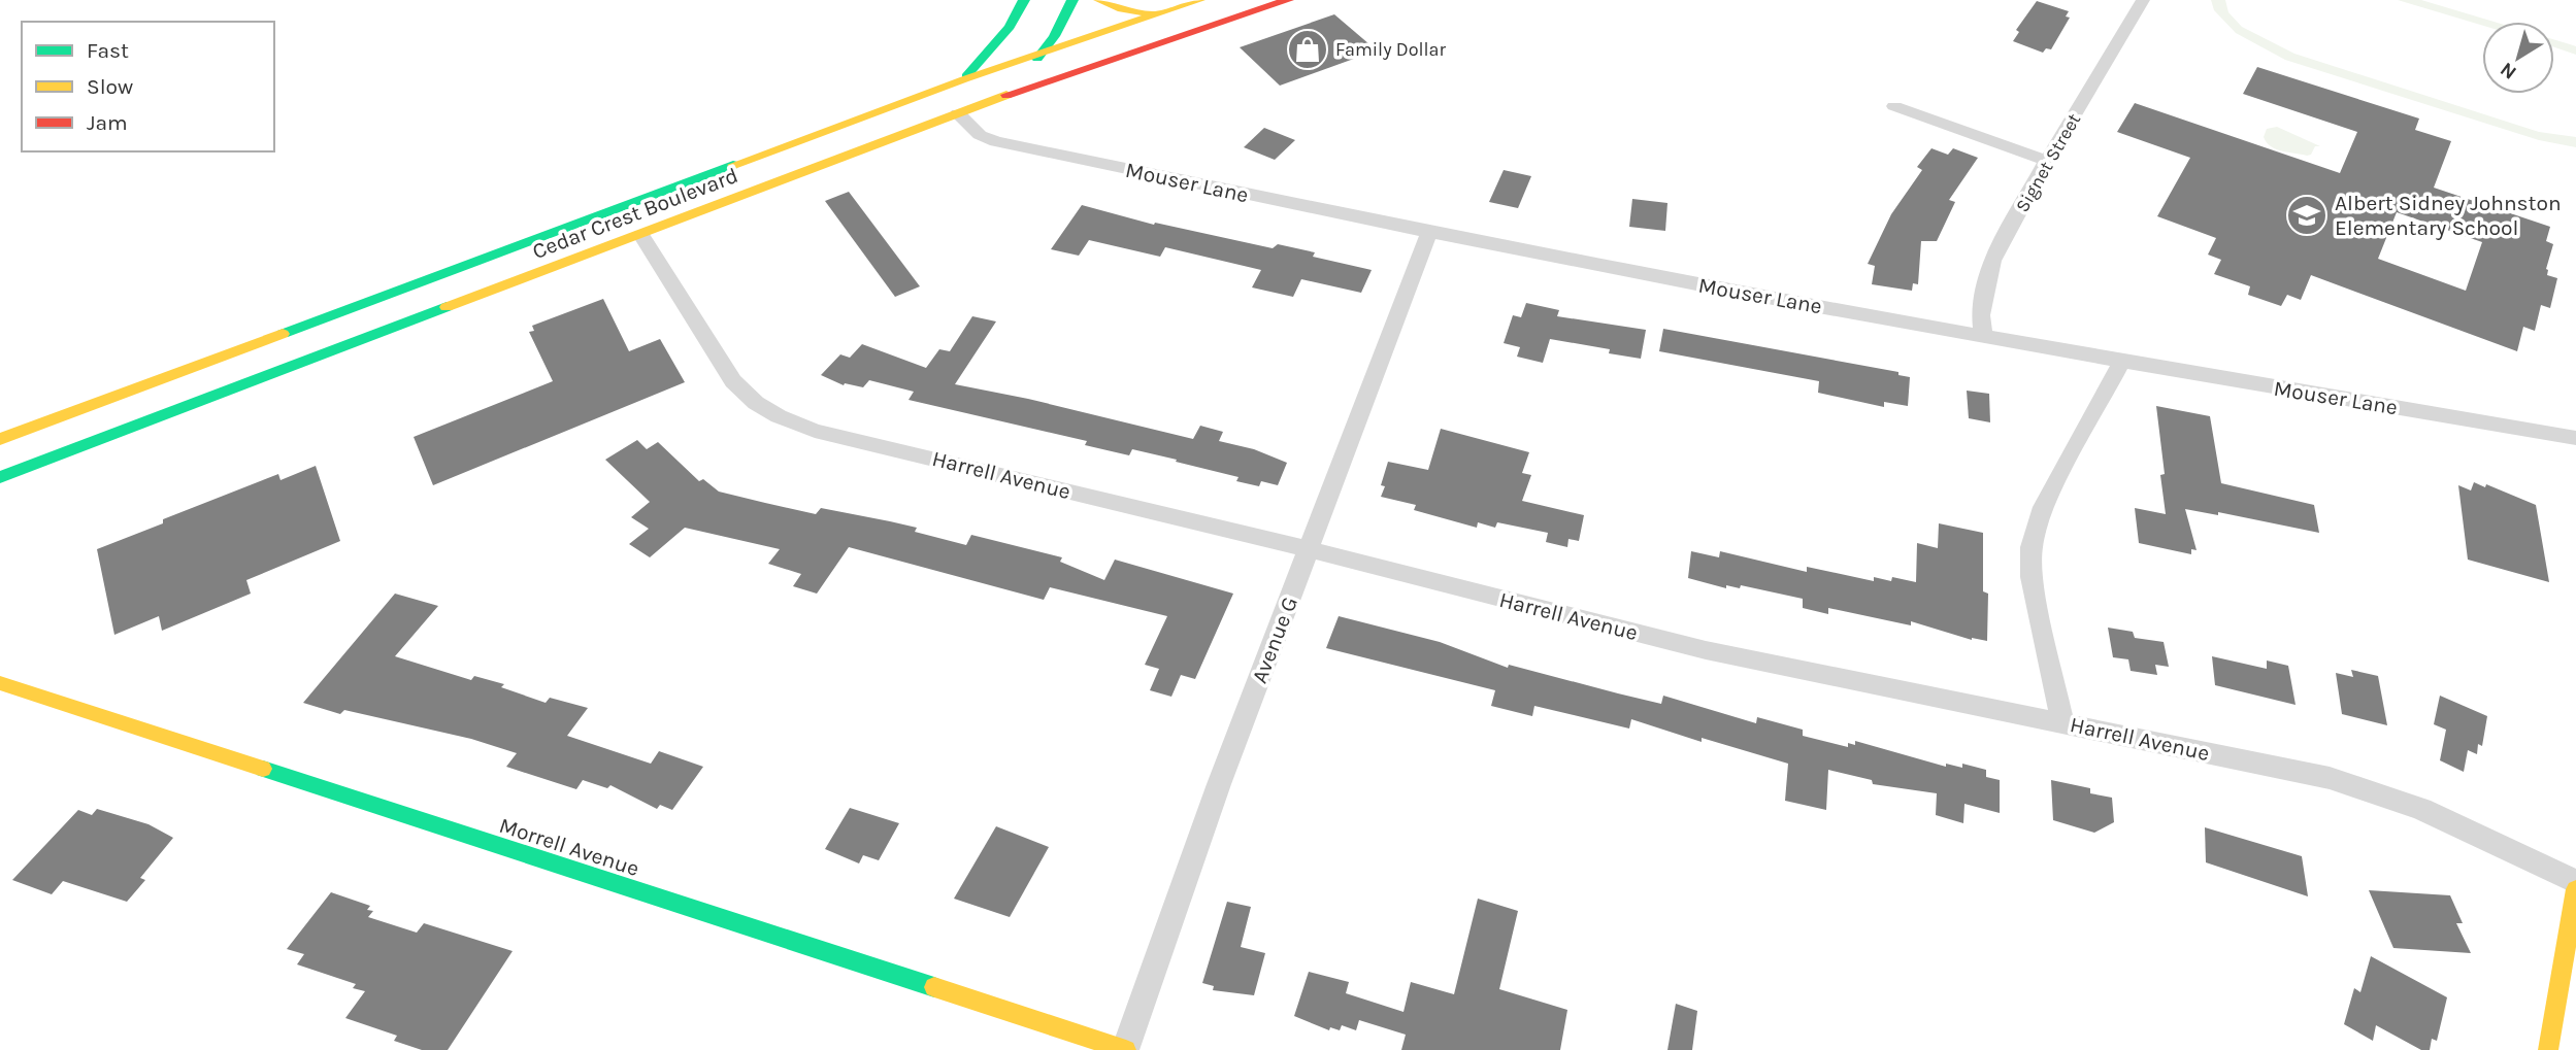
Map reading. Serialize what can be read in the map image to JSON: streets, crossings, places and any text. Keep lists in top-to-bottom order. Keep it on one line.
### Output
{"streets":{"main road":["Cedar Crest Boulevard","Morrell Avenue"],"street":["Signet Street","Mouser Lane","Harrell Avenue","Avenue G"]},"crossings":[["Signet Street","Mouser Lane"],["Mouser Lane","Cedar Crest Boulevard"],["Mouser Lane","Avenue G"],["Cedar Crest Boulevard","Harrell Avenue"],["Harrell Avenue","Avenue G"],["Avenue G","Morrell Avenue"]],"places":{"shop":["Family Dollar"],"school or university":["Albert Sidney Johnston Elementary School"]},"legend":["Fast","Slow","Jam"],"north":"bottom left"}
